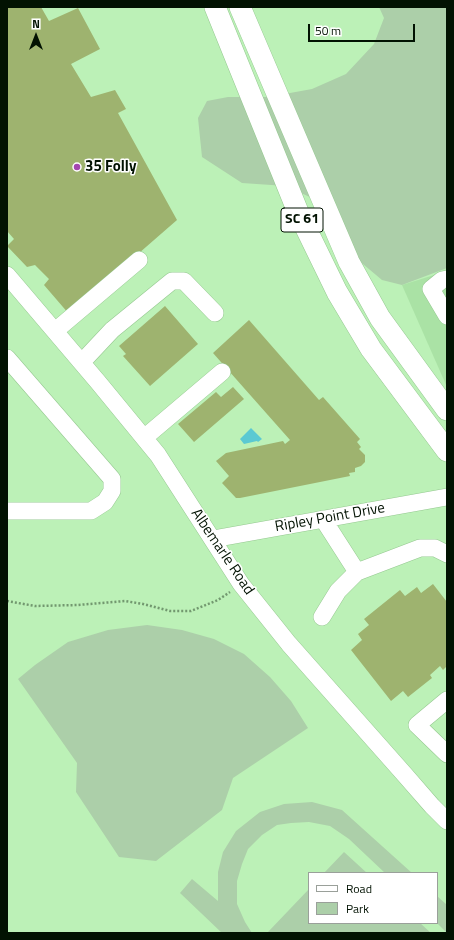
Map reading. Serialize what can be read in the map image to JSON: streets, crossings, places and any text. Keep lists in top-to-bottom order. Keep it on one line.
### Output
{"streets":{"main road":["SC 61"],"street":["Ripley Point Drive","Albemarle Road"]},"crossings":[["Ripley Point Drive","Albemarle Road"]],"places":["35 Folly"],"legend":["Road","Park"],"scale_bar":"50 m","north":"top"}
